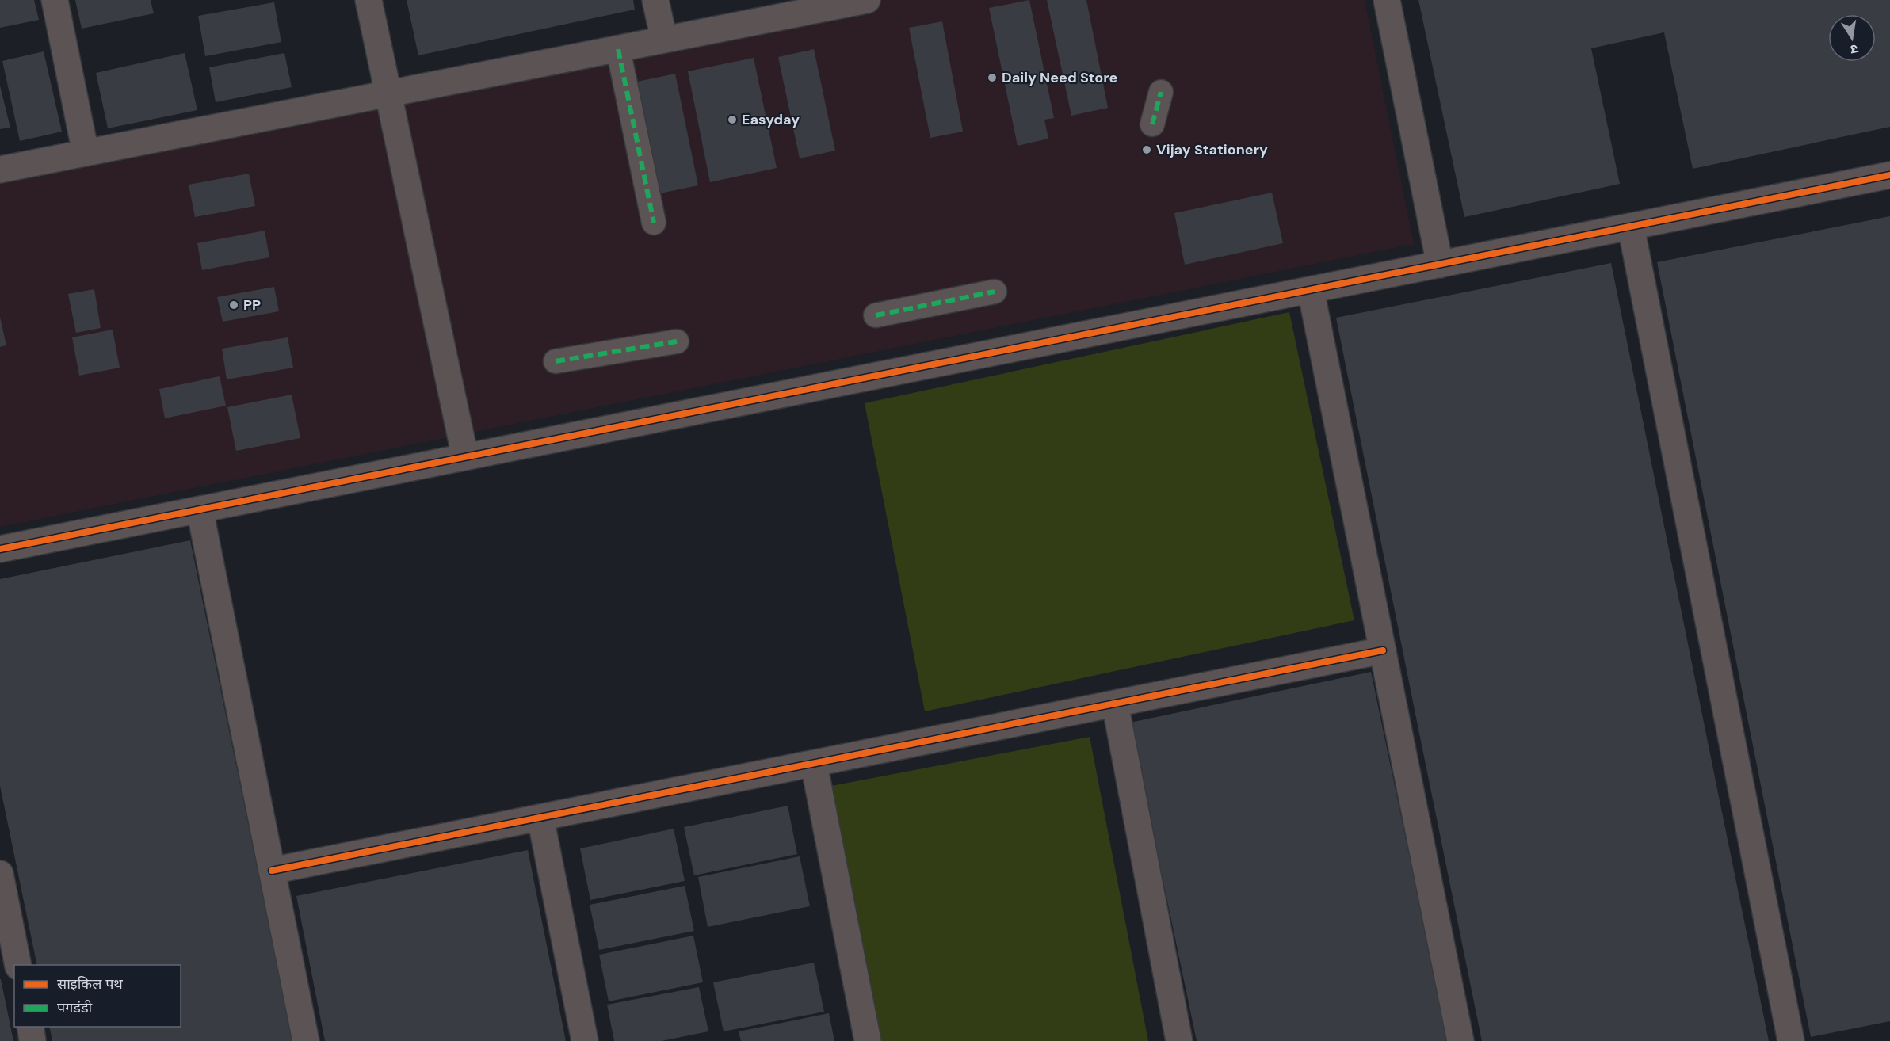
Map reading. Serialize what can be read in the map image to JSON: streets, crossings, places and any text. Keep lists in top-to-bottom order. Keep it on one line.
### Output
{"places":["Daily Need Store","Easyday","Vijay Stationery","PP"],"legend":["साइकिल पथ","पगडंडी"],"north":"bottom"}
